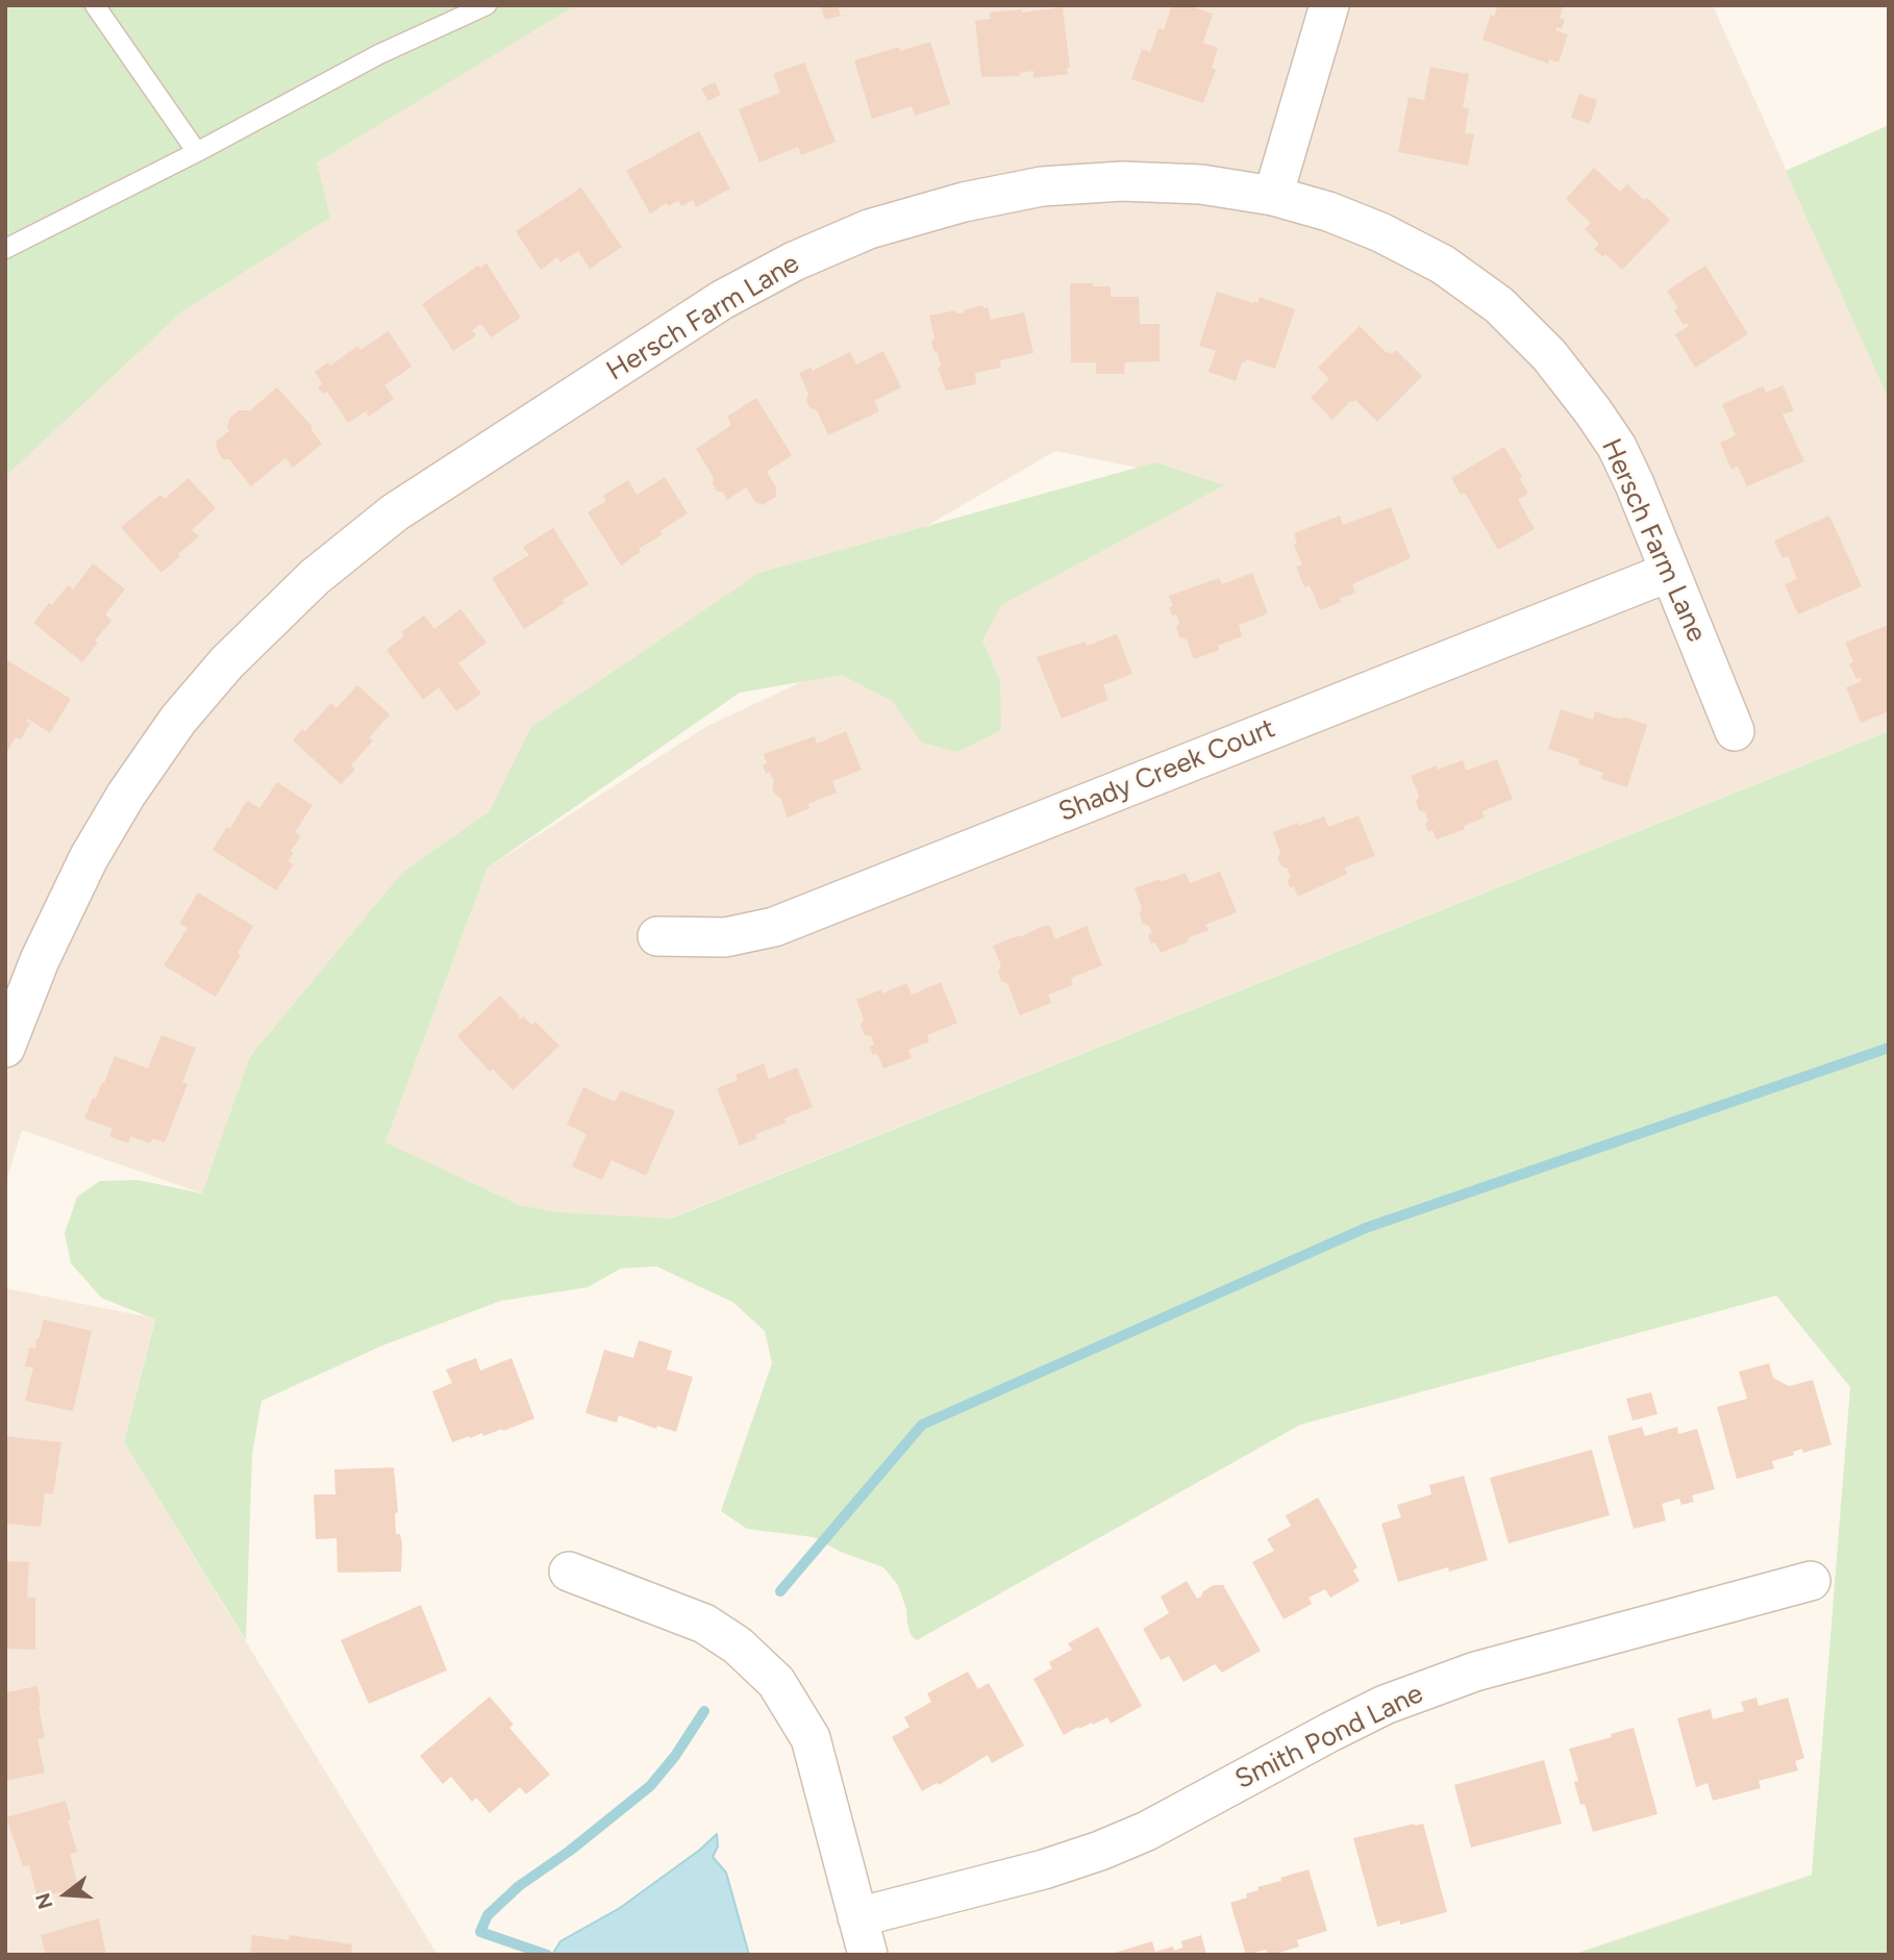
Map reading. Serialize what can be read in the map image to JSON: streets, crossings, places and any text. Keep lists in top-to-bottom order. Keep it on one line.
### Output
{"streets":{"street":["Hersch Farm Lane","Shady Creek Court","Smith Pond Lane"]},"crossings":[["Hersch Farm Lane","Shady Creek Court"]],"north":"left"}
